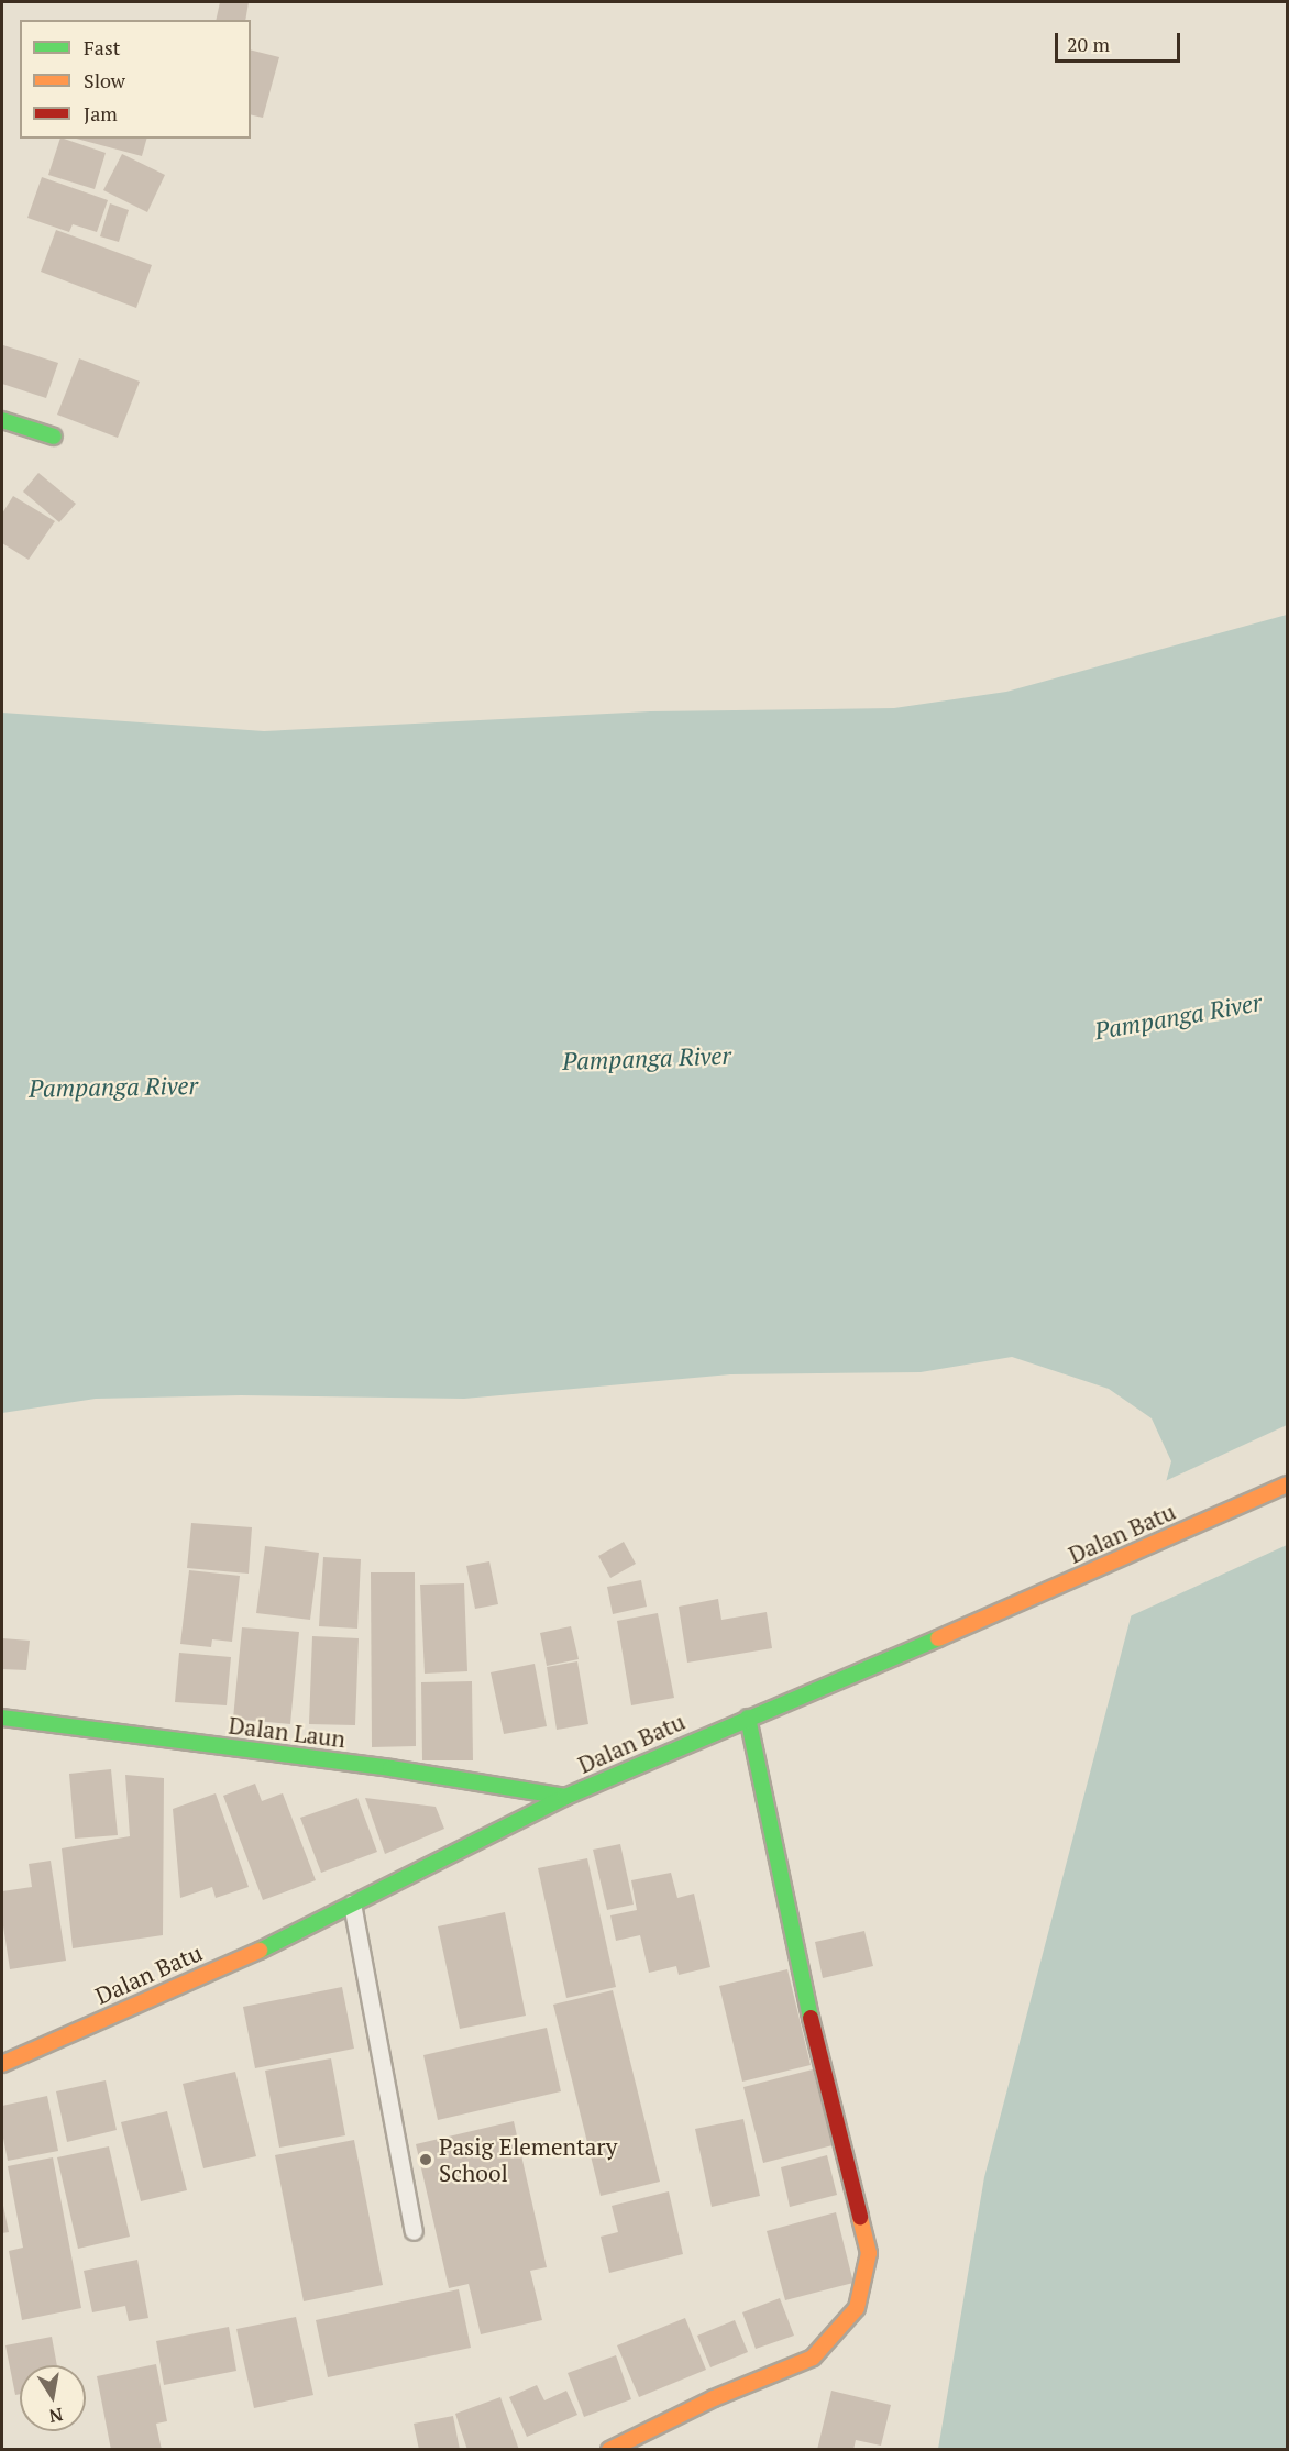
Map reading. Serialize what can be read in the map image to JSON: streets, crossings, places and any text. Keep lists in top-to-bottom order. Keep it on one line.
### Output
{"streets":{"street":["Dalan Batu","Dalan Laun"]},"crossings":[["Dalan Batu","Dalan Laun"]],"water":["Pampanga River"],"places":["Pasig Elementary School"],"legend":["Fast","Slow","Jam"],"scale_bar":"20 m","north":"bottom"}
